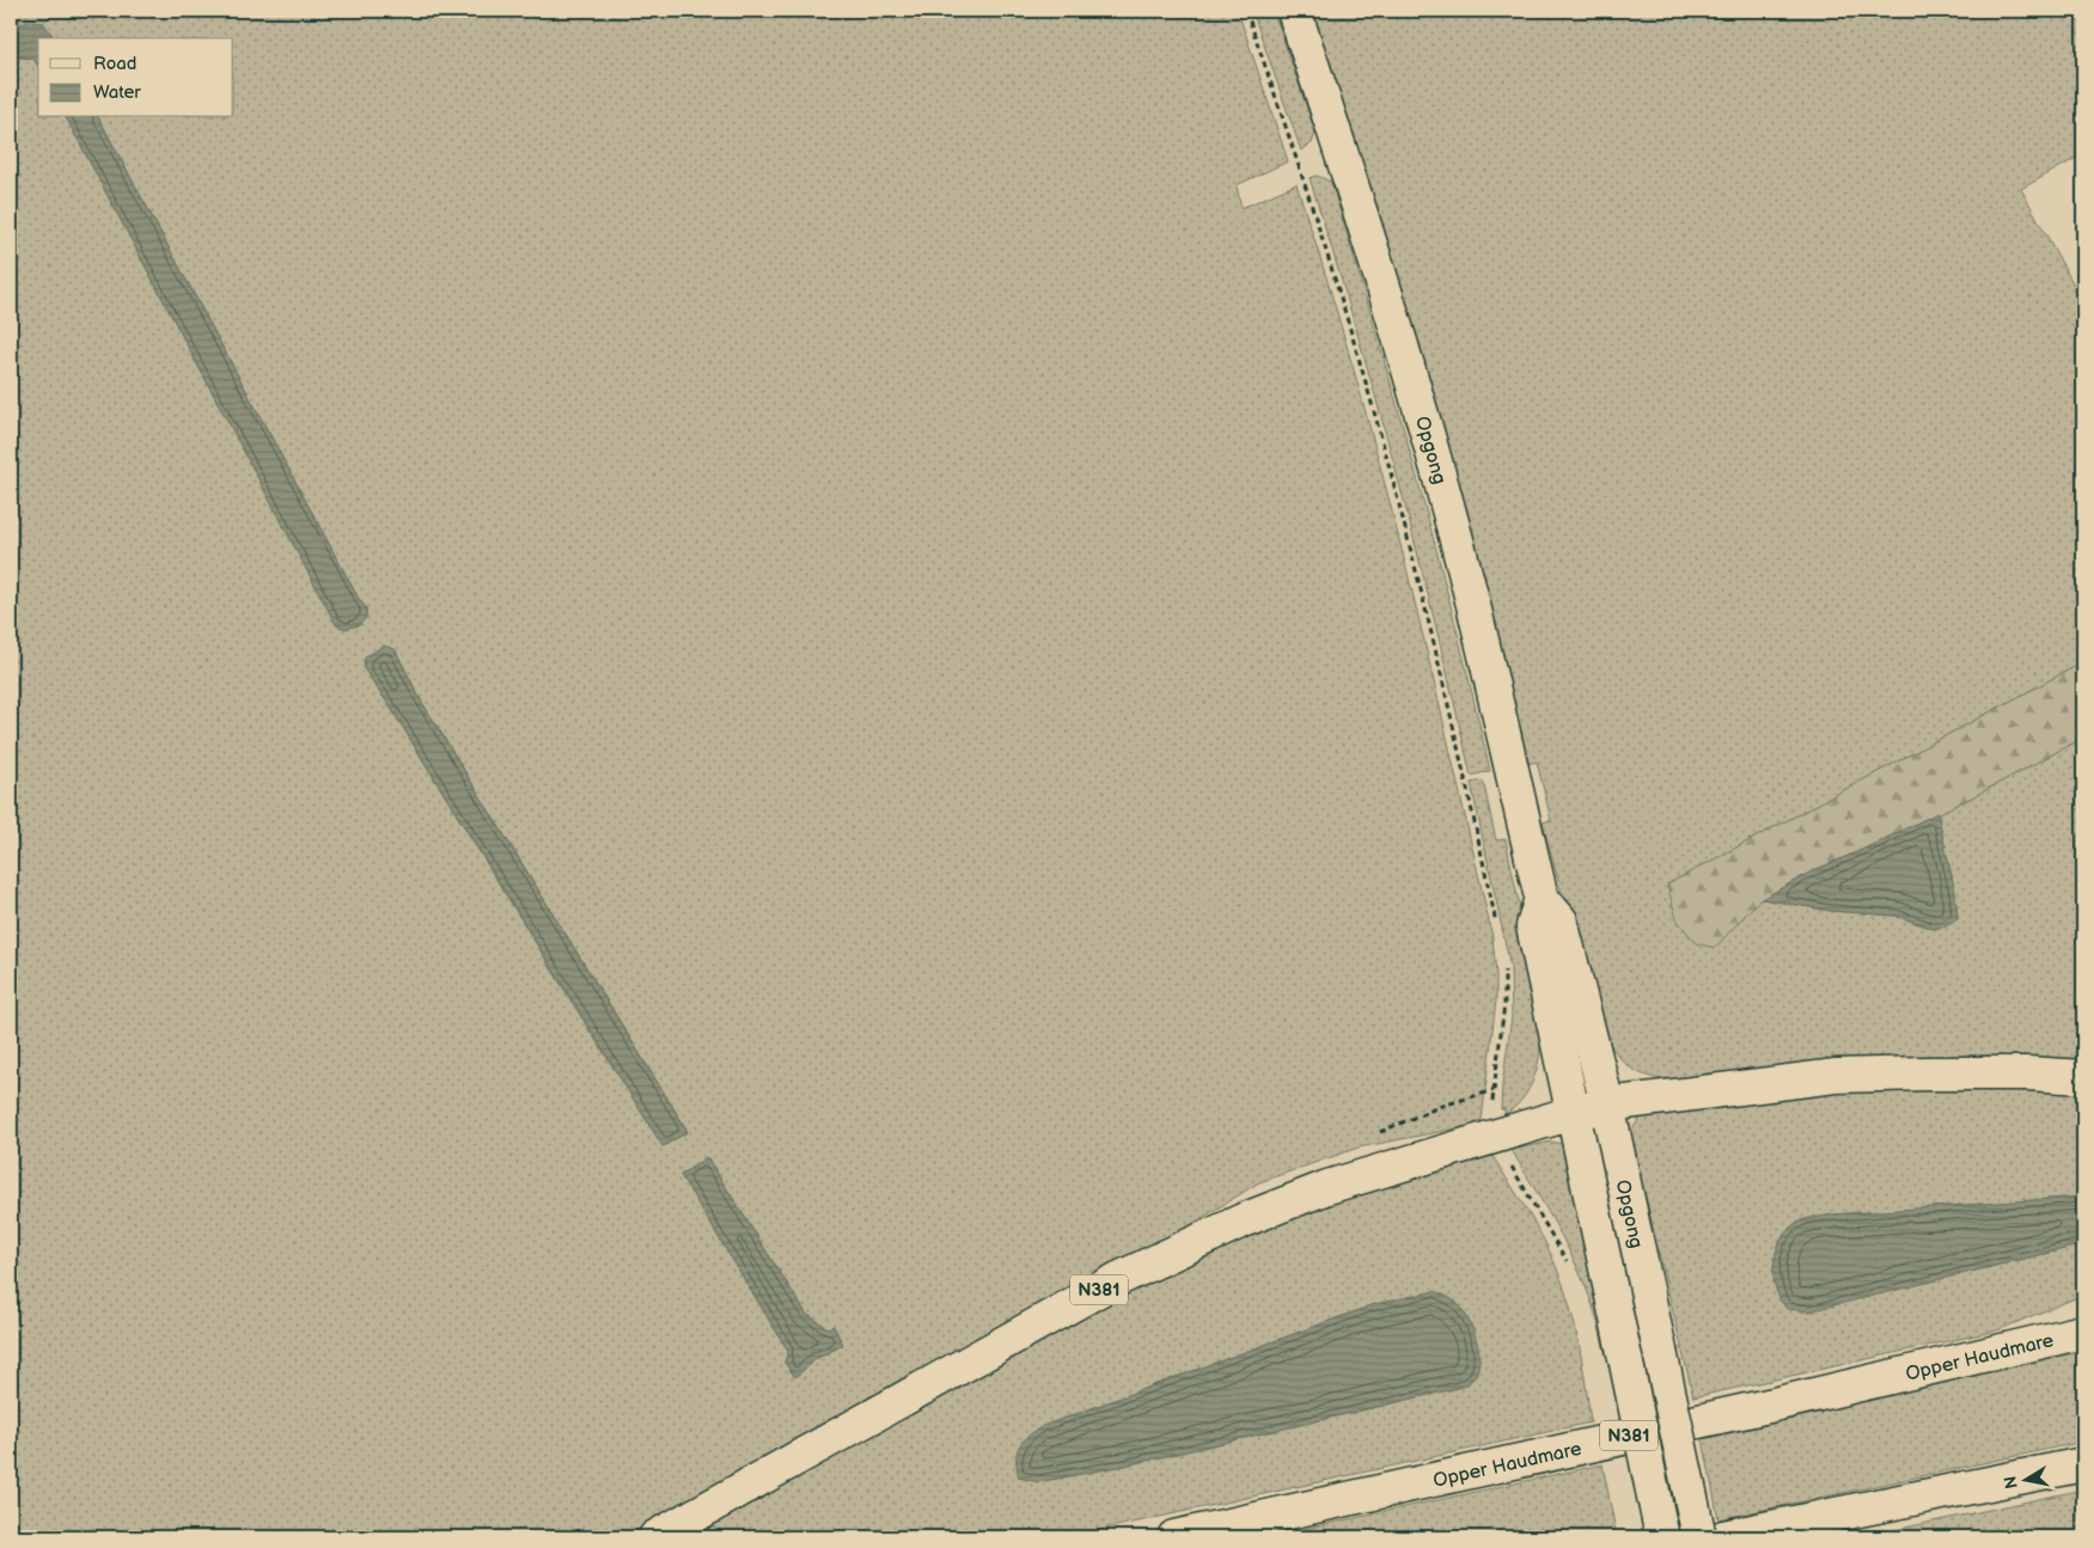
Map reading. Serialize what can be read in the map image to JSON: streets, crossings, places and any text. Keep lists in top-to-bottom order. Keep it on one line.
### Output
{"streets":{"main road":["Opgong","N381","Opper Haudmare"]},"crossings":[["Opgong","N381"]],"legend":["Road","Water"],"north":"left"}
